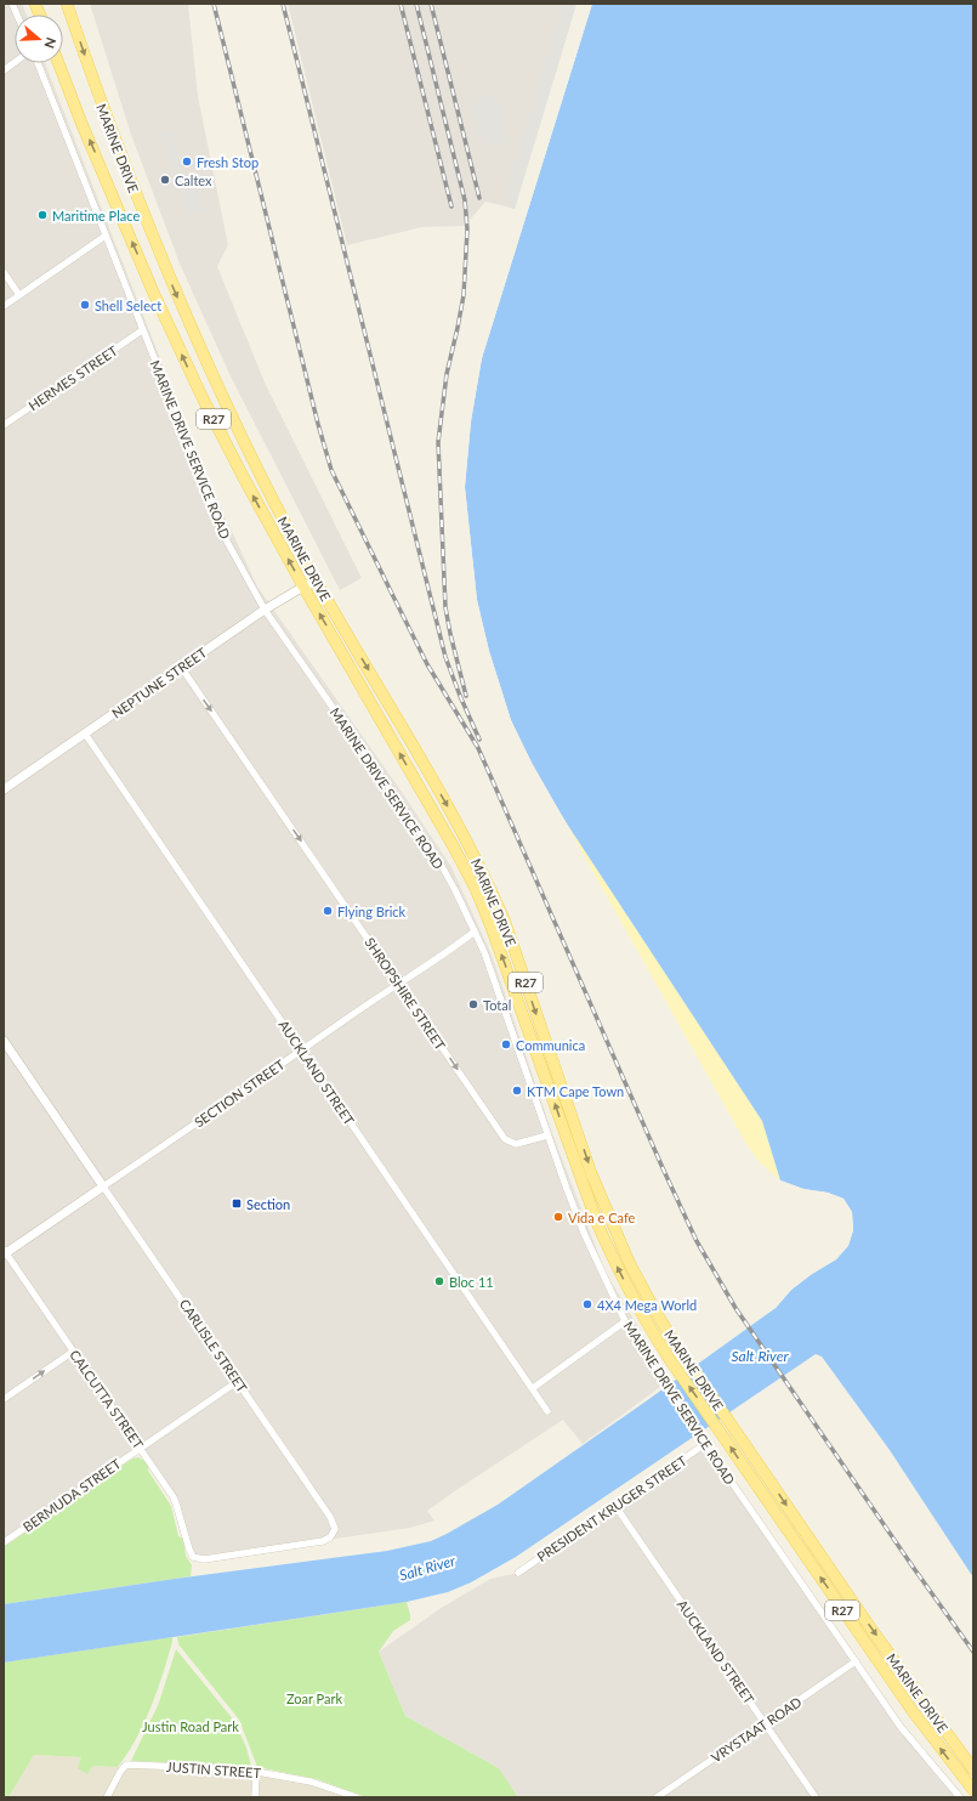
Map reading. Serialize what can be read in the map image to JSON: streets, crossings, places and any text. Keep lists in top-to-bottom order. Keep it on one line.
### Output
{"streets":{"main road":["MARINE DRIVE","R27"],"street":["HERMES STREET","MARINE DRIVE SERVICE ROAD","NEPTUNE STREET","SHROPSHIRE STREET","AUCKLAND STREET","SECTION STREET","CARLISLE STREET","CALCUTTA STREET","BERMUDA STREET","PRESIDENT KRUGER STREET","VRYSTAAT ROAD","JUSTIN STREET"]},"crossings":[["MARINE DRIVE","NEPTUNE STREET"],["HERMES STREET","MARINE DRIVE SERVICE ROAD"],["MARINE DRIVE SERVICE ROAD","NEPTUNE STREET"],["MARINE DRIVE SERVICE ROAD","SHROPSHIRE STREET"],["MARINE DRIVE SERVICE ROAD","SECTION STREET"],["MARINE DRIVE SERVICE ROAD","PRESIDENT KRUGER STREET"],["MARINE DRIVE SERVICE ROAD","VRYSTAAT ROAD"],["NEPTUNE STREET","SHROPSHIRE STREET"],["NEPTUNE STREET","AUCKLAND STREET"],["SHROPSHIRE STREET","SECTION STREET"],["AUCKLAND STREET","SECTION STREET"],["AUCKLAND STREET","PRESIDENT KRUGER STREET"],["AUCKLAND STREET","VRYSTAAT ROAD"],["SECTION STREET","CARLISLE STREET"],["SECTION STREET","CALCUTTA STREET"],["CARLISLE STREET","CALCUTTA STREET"],["CARLISLE STREET","BERMUDA STREET"],["CALCUTTA STREET","BERMUDA STREET"]],"one_way":["SHROPSHIRE STREET"],"water":["Salt River"],"parks":["Zoar Park","Justin Road Park"],"places":{"other":["Fresh Stop","Caltex","Maritime Place","Shell Select","Flying Brick","Total","Communica","KTM Cape Town","Vida e Cafe","Bloc 11","4X4 Mega World"],"transit":["Section"]},"north":"right"}
